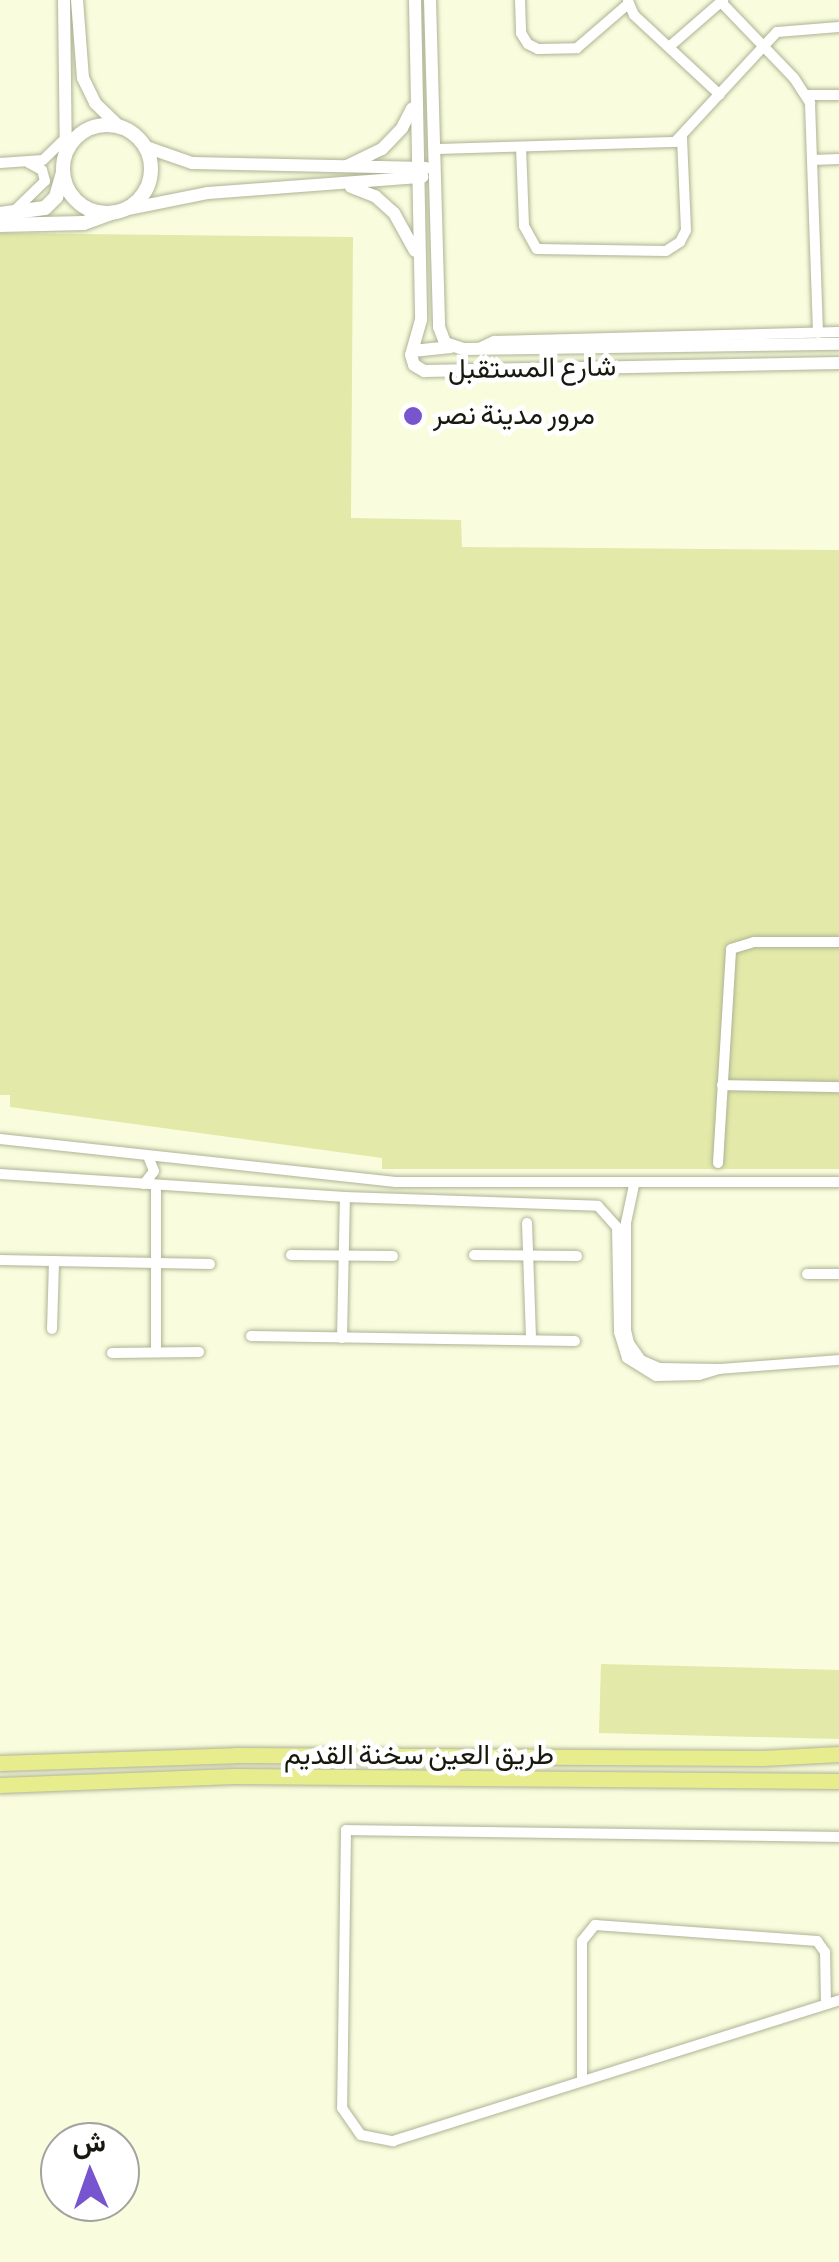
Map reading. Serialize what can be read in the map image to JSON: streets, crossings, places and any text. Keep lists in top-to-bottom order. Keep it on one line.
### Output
{"streets":{"main road":["طريق العين سخنة القديم"],"street":["شارع المستقبل"]},"places":["مرور مدينة نصر"],"north":"top"}
